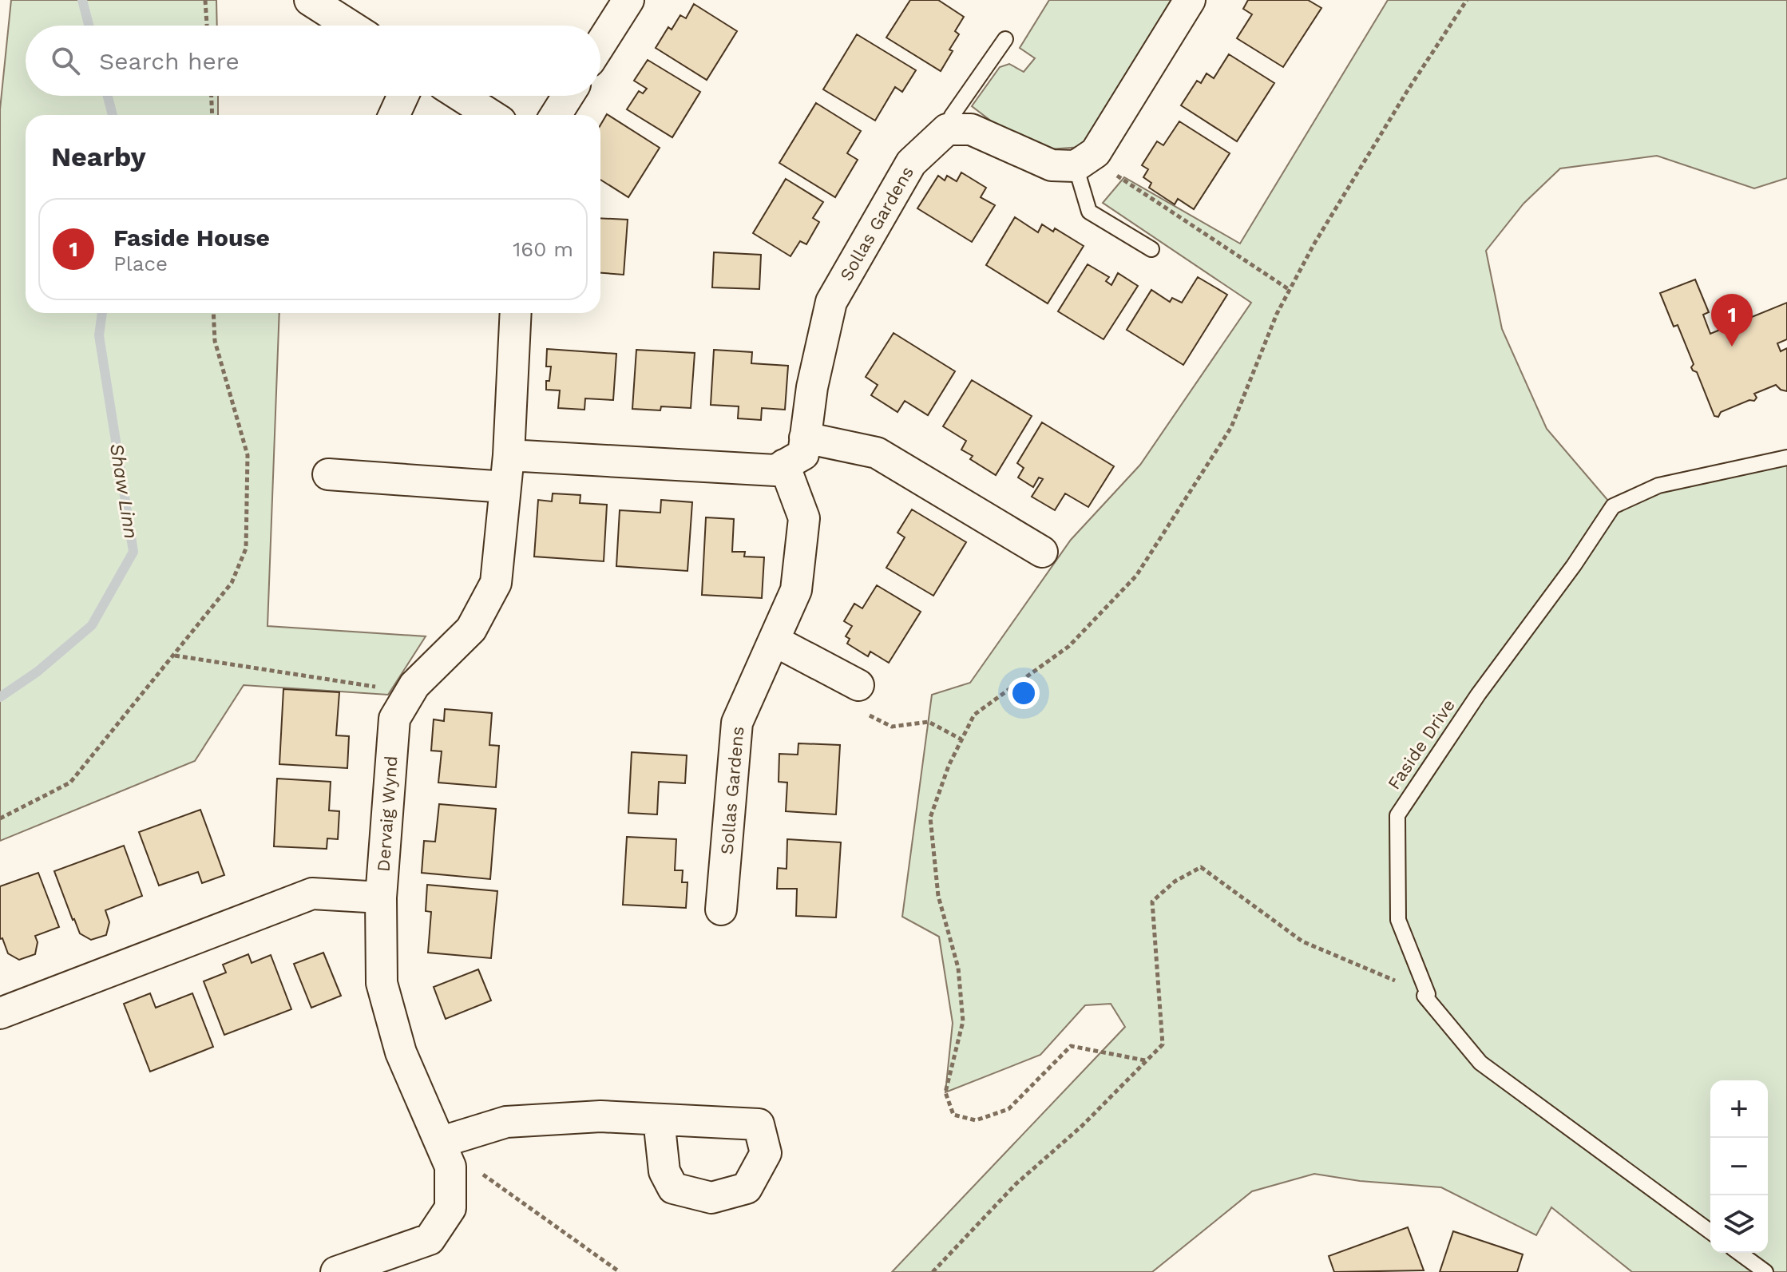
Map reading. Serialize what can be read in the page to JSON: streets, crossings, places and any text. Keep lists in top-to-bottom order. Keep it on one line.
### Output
{"streets":{"street":["Sollas Gardens","Dervaig Wynd"],"lane":["Faside Drive"]},"water":["Shaw Linn"],"page":{"search":"Search here","heading":"Nearby","list":[{"mark":"1","name":"Faside House","note":"Place","value":"160 m"}],"pins":"1","map_buttons":["+","−"]}}
